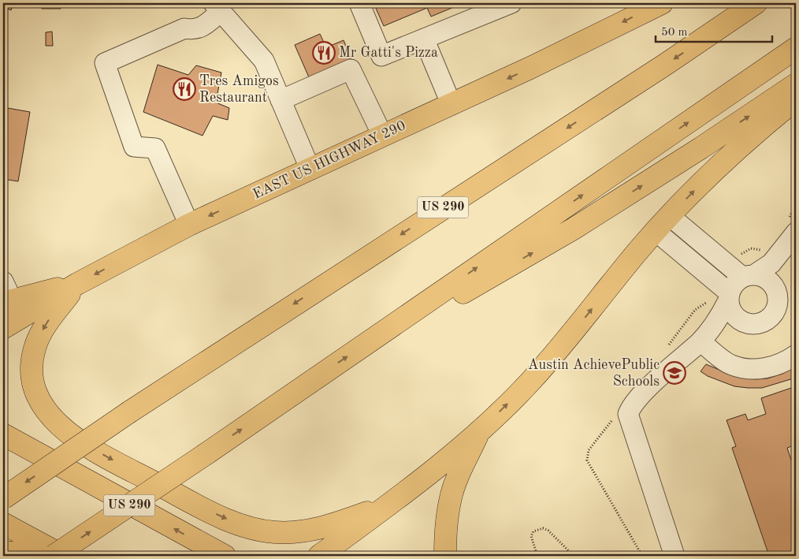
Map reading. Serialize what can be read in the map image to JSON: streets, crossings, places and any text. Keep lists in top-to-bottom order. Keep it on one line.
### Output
{"streets":{"main road":["EAST US HIGHWAY 290","US 290"]},"places":{"restaurant":["Mr Gatti's Pizza","Tres Amigos Restaurant"],"school or university":["Austin AchievePublic Schools"]},"scale_bar":"50 m"}
